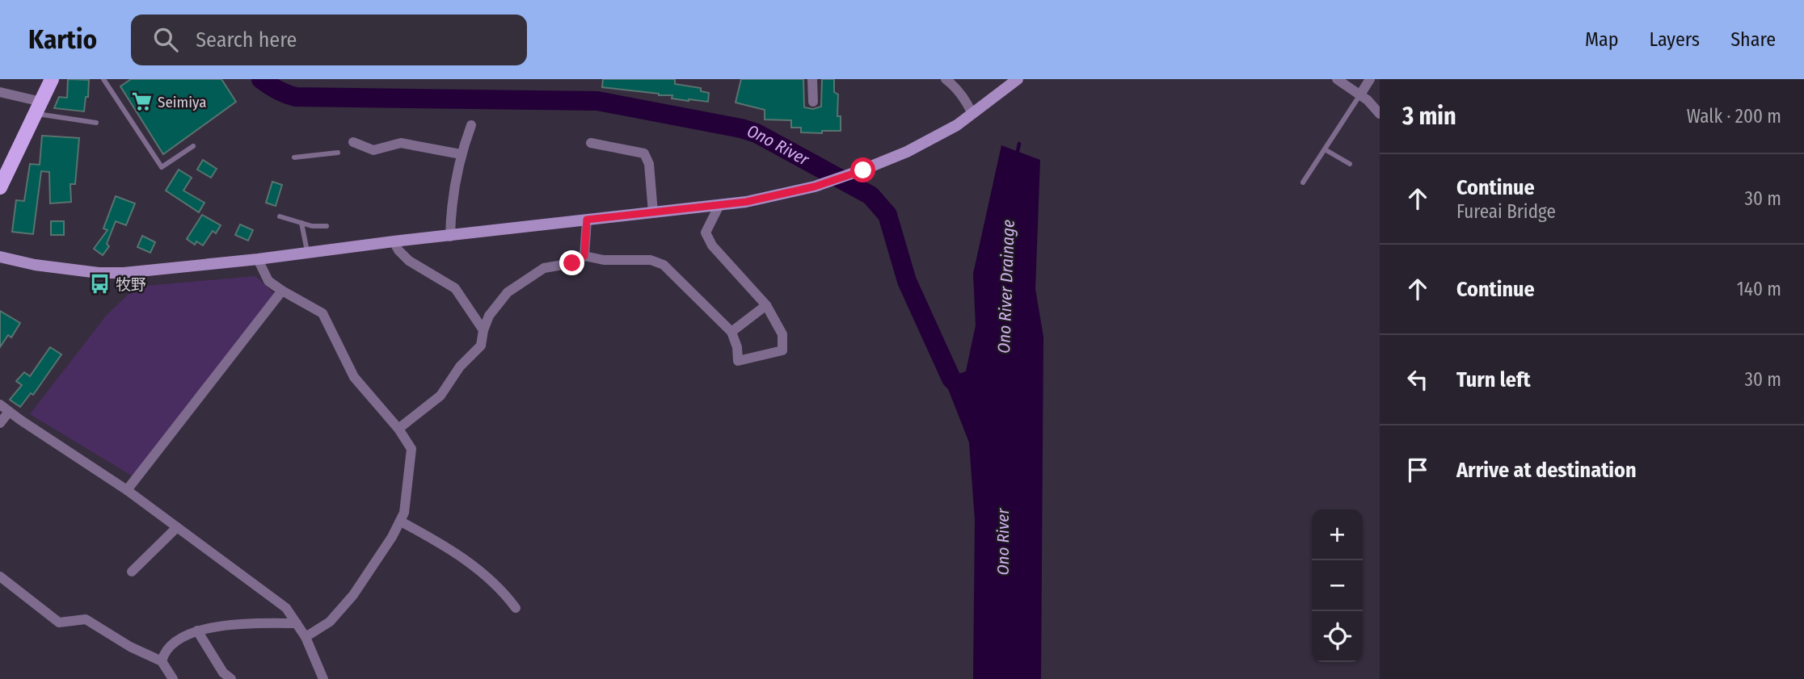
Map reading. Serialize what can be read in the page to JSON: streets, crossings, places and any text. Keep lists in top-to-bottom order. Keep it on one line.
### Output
{"water":["Ono River","Ono River Drainage"],"places":{"supermarket":["Seimiya"],"bus stop":["牧野"]},"page":{"header":"Kartio","search":"Search here","nav":["Map","Layers","Share"],"heading":["3 min","Walk · 200 m"],"list":[["Continue","Fureai Bridge","30 m"],["Continue","140 m"],["Turn left","30 m"],"Arrive at destination"],"map_buttons":["+","−"]}}
